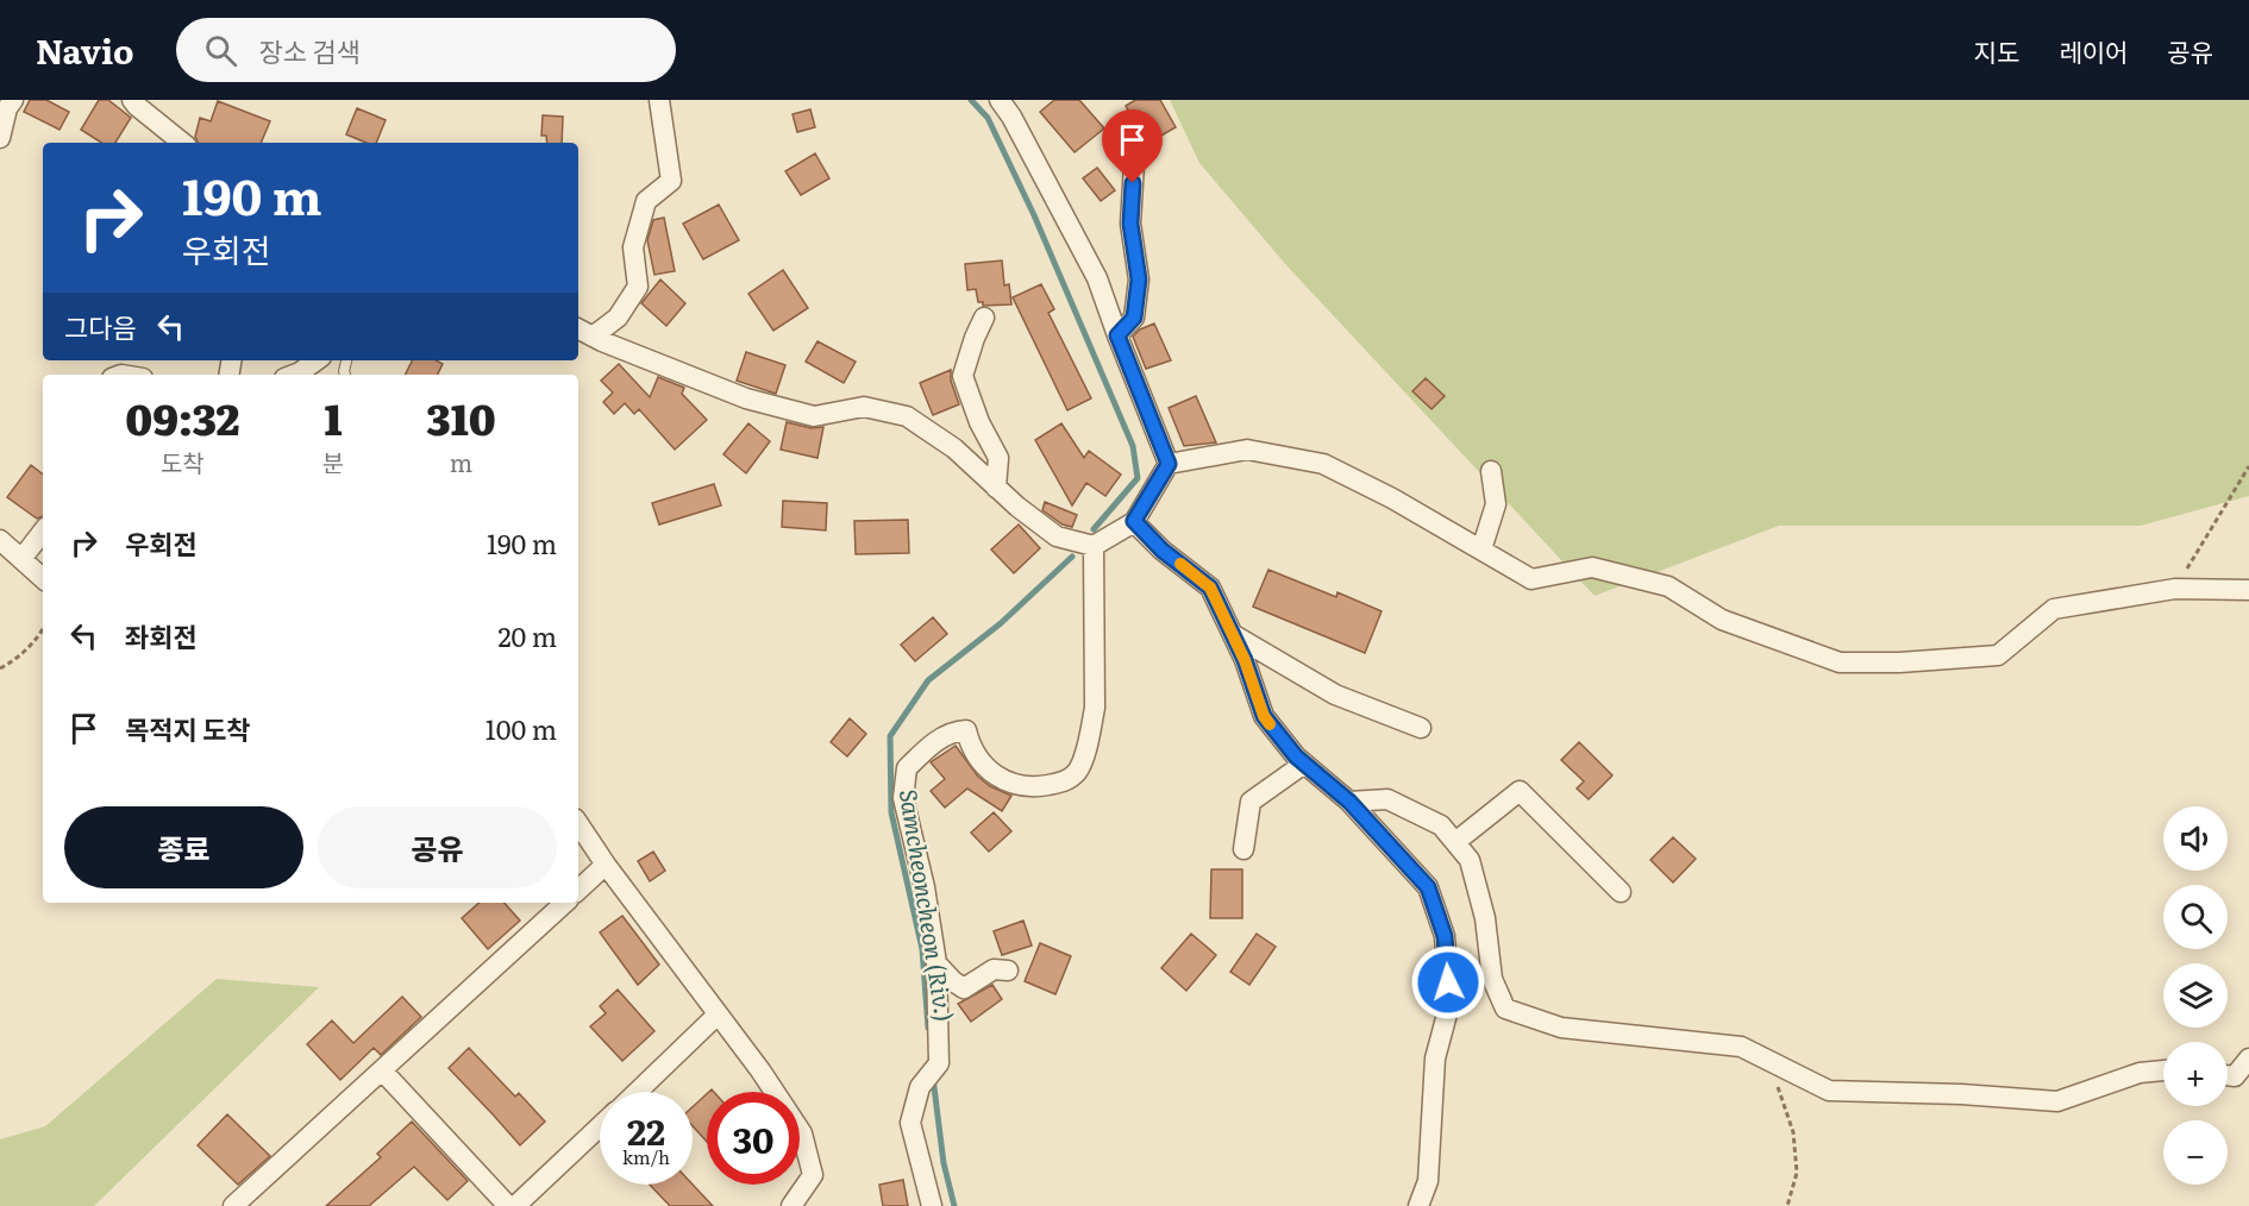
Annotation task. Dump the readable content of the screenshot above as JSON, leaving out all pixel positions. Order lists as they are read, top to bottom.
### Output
{
  "water": ["Samcheoncheon (Riv.)"],
  "page": {
    "header": "Navio",
    "search": "장소 검색",
    "nav": ["지도", "레이어", "공유"],
    "turn": ["190 m", "우회전"],
    "then": "그다음",
    "eta": [
      "09:32",
      "도착",
      "1",
      "분",
      "310",
      "m"
    ],
    "list": [
      {
        "name": "우회전",
        "value": "190 m"
      },
      {
        "name": "좌회전",
        "value": "20 m"
      },
      {
        "name": "목적지 도착",
        "value": "100 m"
      }
    ],
    "buttons": ["종료", "공유"],
    "map_buttons": ["+", "−"],
    "speed": "22 km/h",
    "limit": "30"
  }
}
